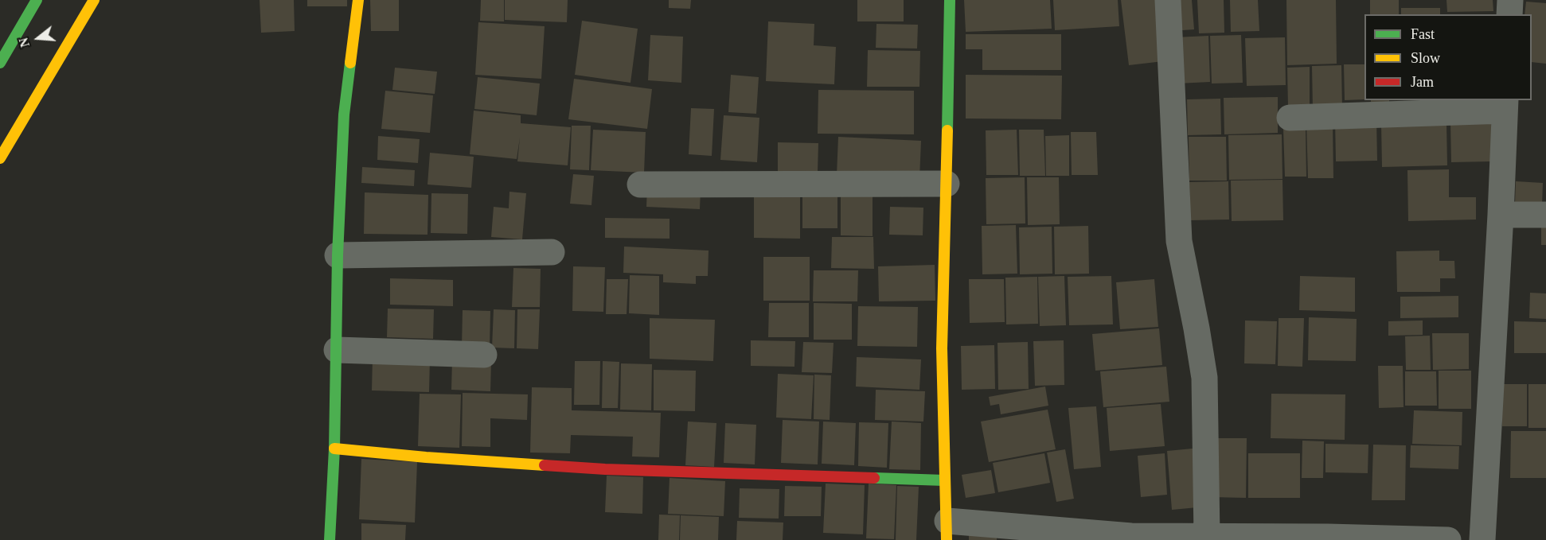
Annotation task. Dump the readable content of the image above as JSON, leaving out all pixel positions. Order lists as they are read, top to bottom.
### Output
{
  "legend": ["Fast", "Slow", "Jam"],
  "north": "left"
}
